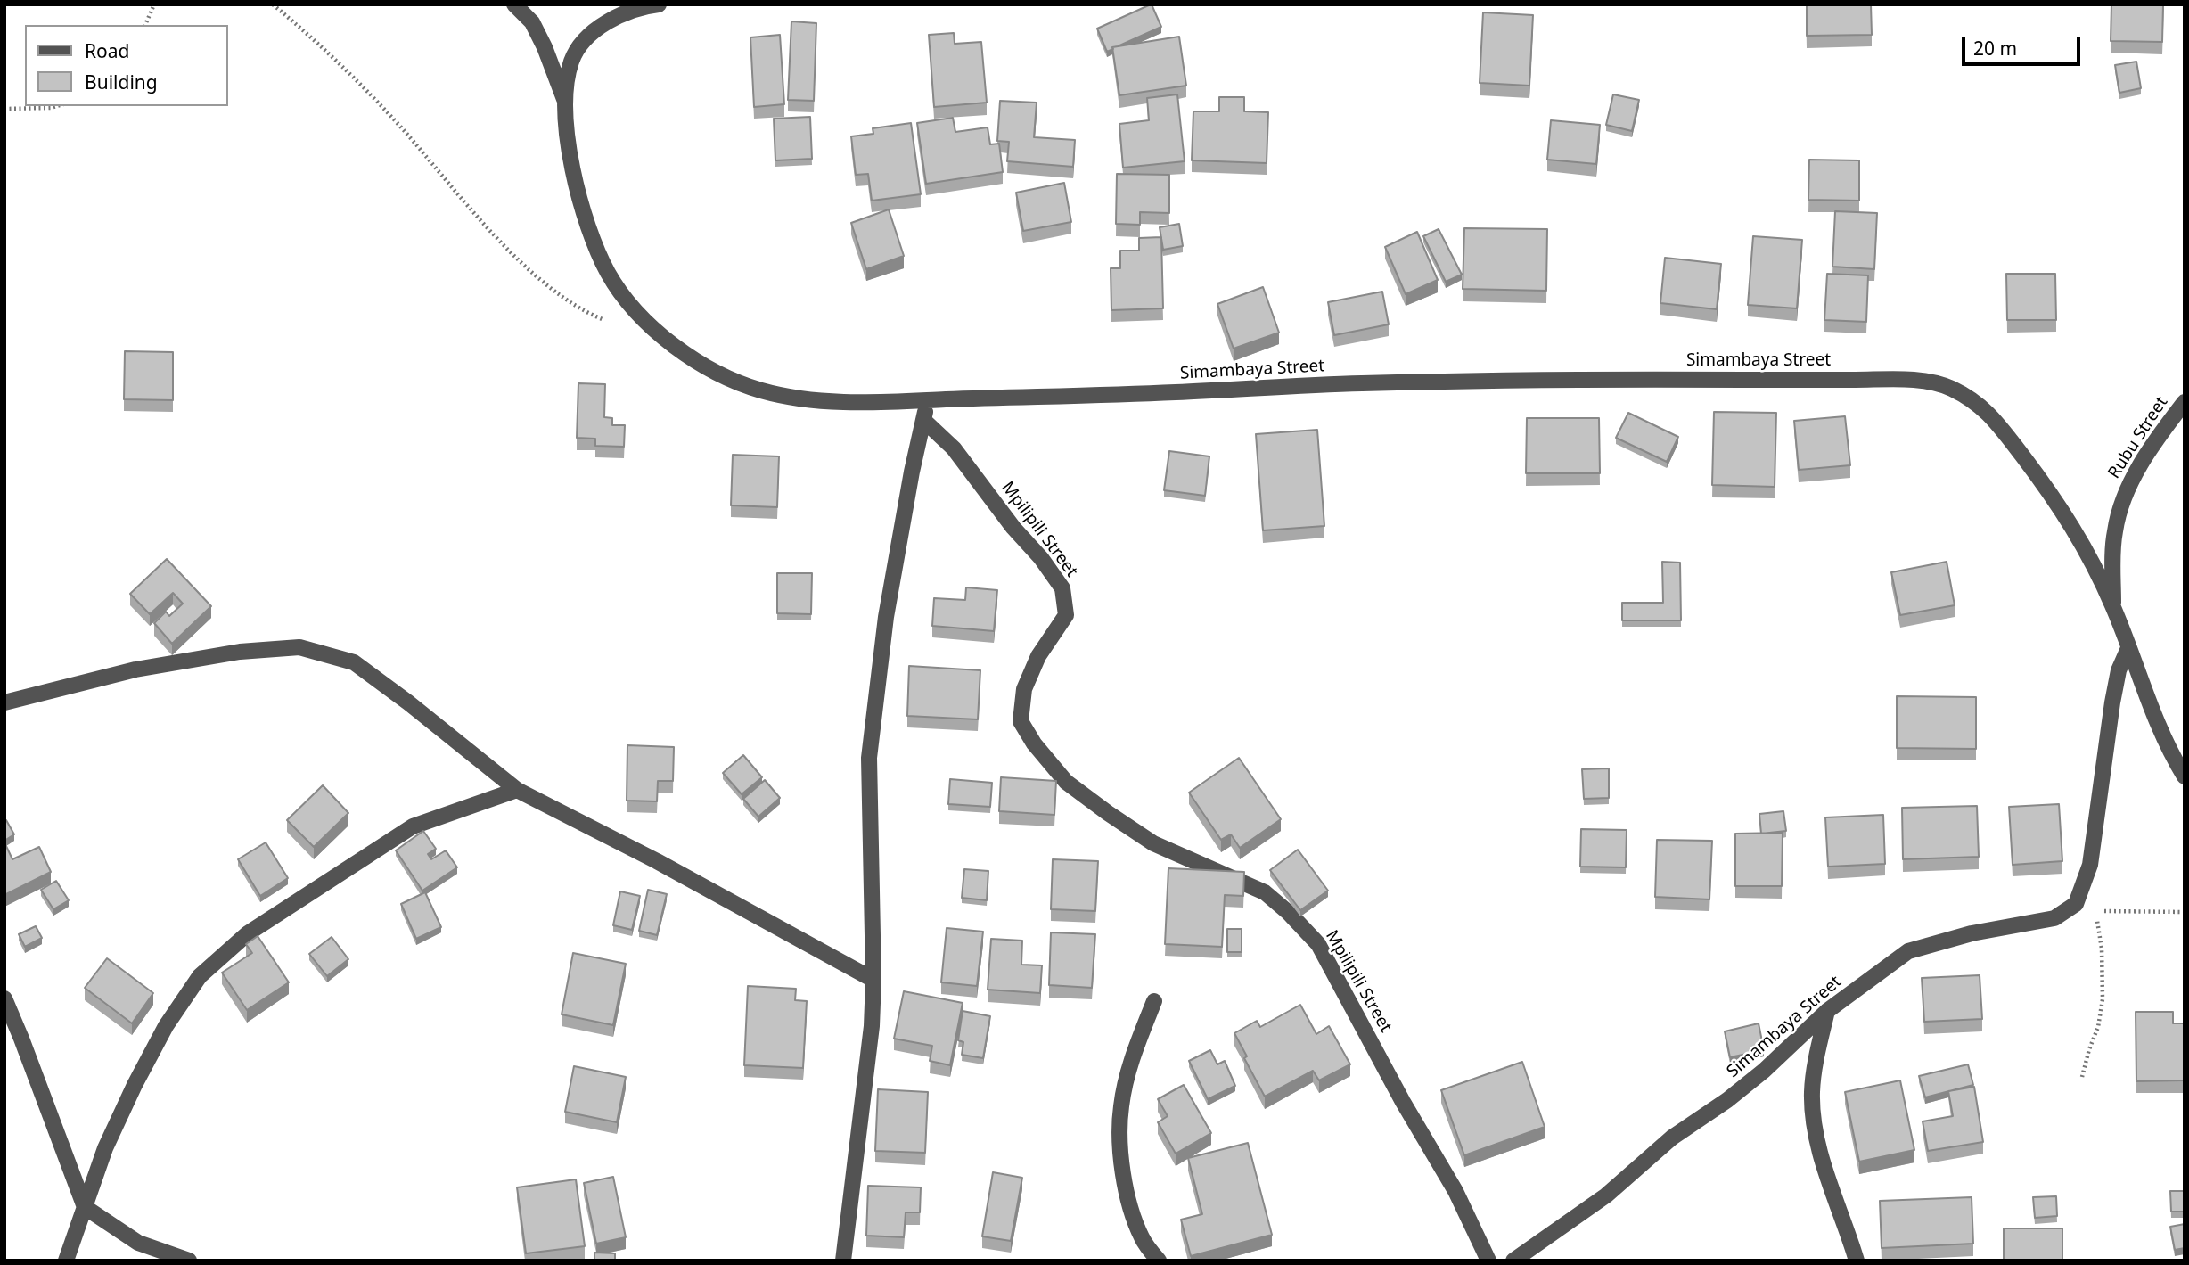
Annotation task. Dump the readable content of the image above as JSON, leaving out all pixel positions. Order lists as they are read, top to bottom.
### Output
{
  "streets": {
    "street": ["Simambaya Street", "Rubu Street", "Mpilipili Street"]
  },
  "crossings": [
    ["Simambaya Street", "Rubu Street"]
  ],
  "legend": ["Road", "Building"],
  "scale_bar": "20 m"
}
